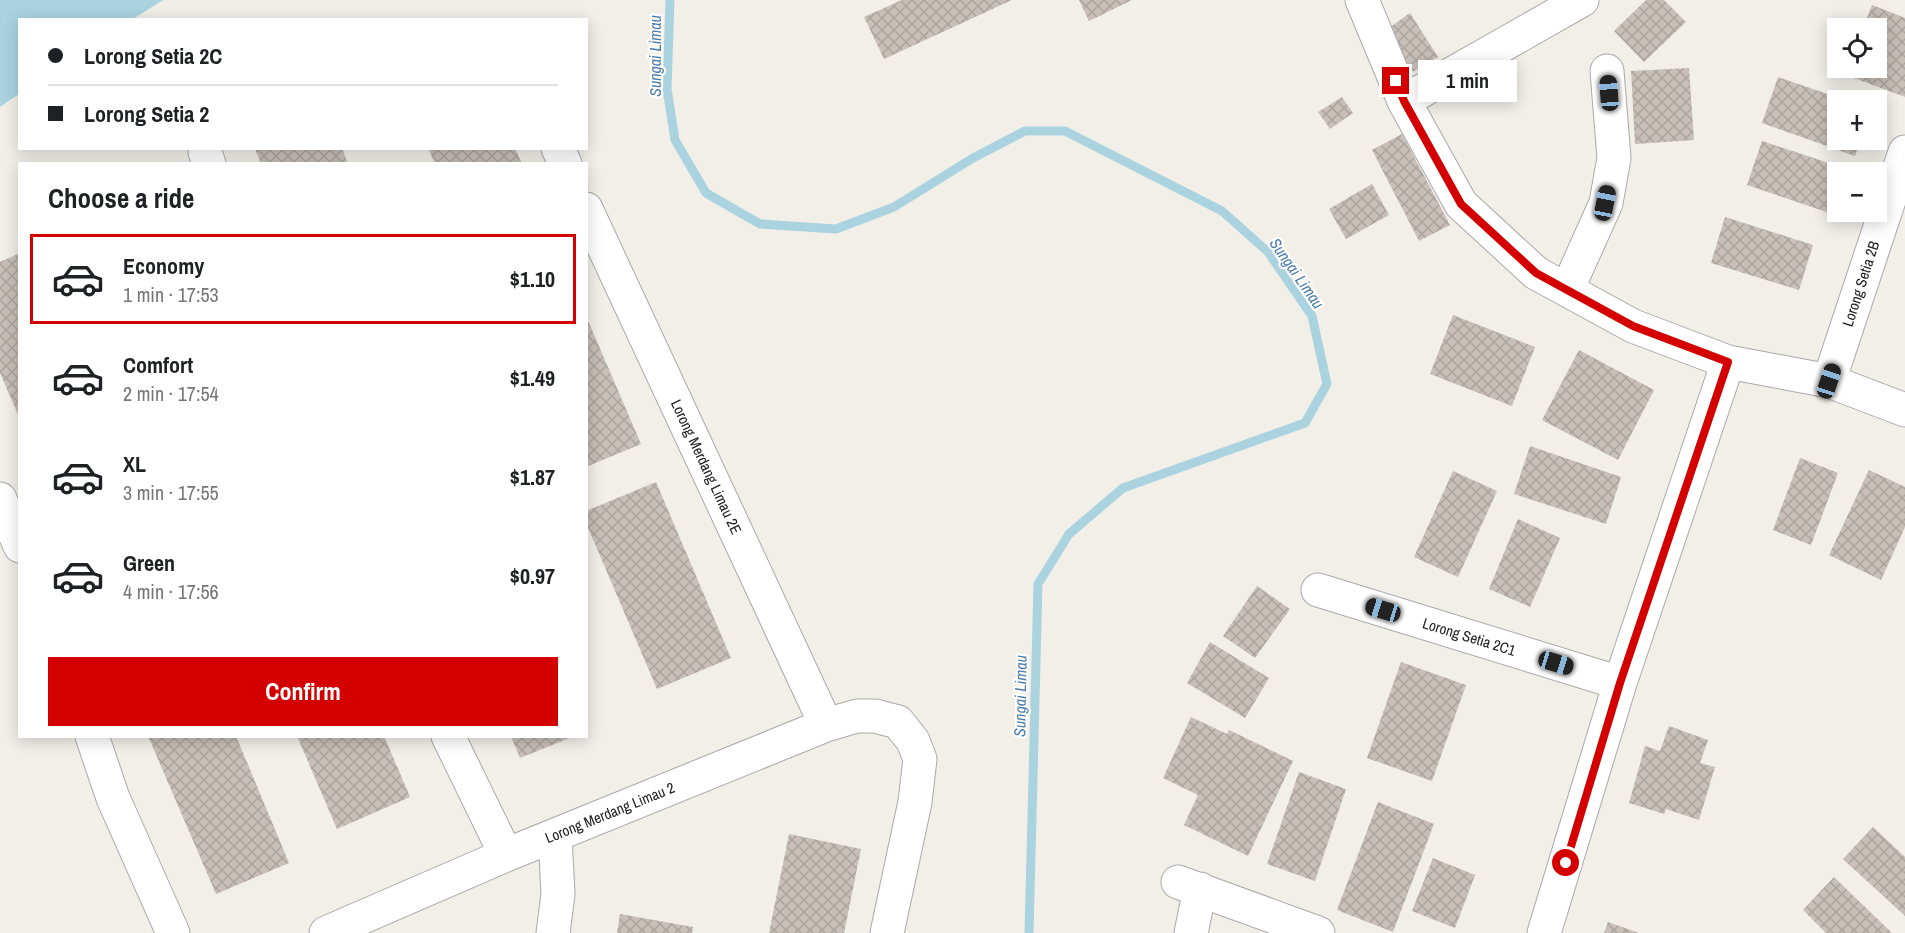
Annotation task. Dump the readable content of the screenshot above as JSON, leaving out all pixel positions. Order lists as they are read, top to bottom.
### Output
{
  "streets": {
    "street": [
      "Lorong Setia 2B",
      "Lorong Merdang Limau 2E",
      "Lorong Setia 2C1",
      "Lorong Merdang Limau 2"
    ]
  },
  "crossings": [
    ["Lorong Merdang Limau 2E", "Lorong Merdang Limau 2"]
  ],
  "water": ["Sungai Limau"],
  "page": {
    "map_buttons": ["+", "−"],
    "banner": ["Lorong Setia 2C", "Lorong Setia 2"],
    "bubble": "1 min",
    "heading": "Choose a ride",
    "list": [
      {
        "name": "Economy",
        "note": "1 min · 17:53",
        "value": "$1.10"
      },
      {
        "name": "Comfort",
        "note": "2 min · 17:54",
        "value": "$1.49"
      },
      {
        "name": "XL",
        "note": "3 min · 17:55",
        "value": "$1.87"
      },
      {
        "name": "Green",
        "note": "4 min · 17:56",
        "value": "$0.97"
      }
    ],
    "buttons": "Confirm"
  }
}
